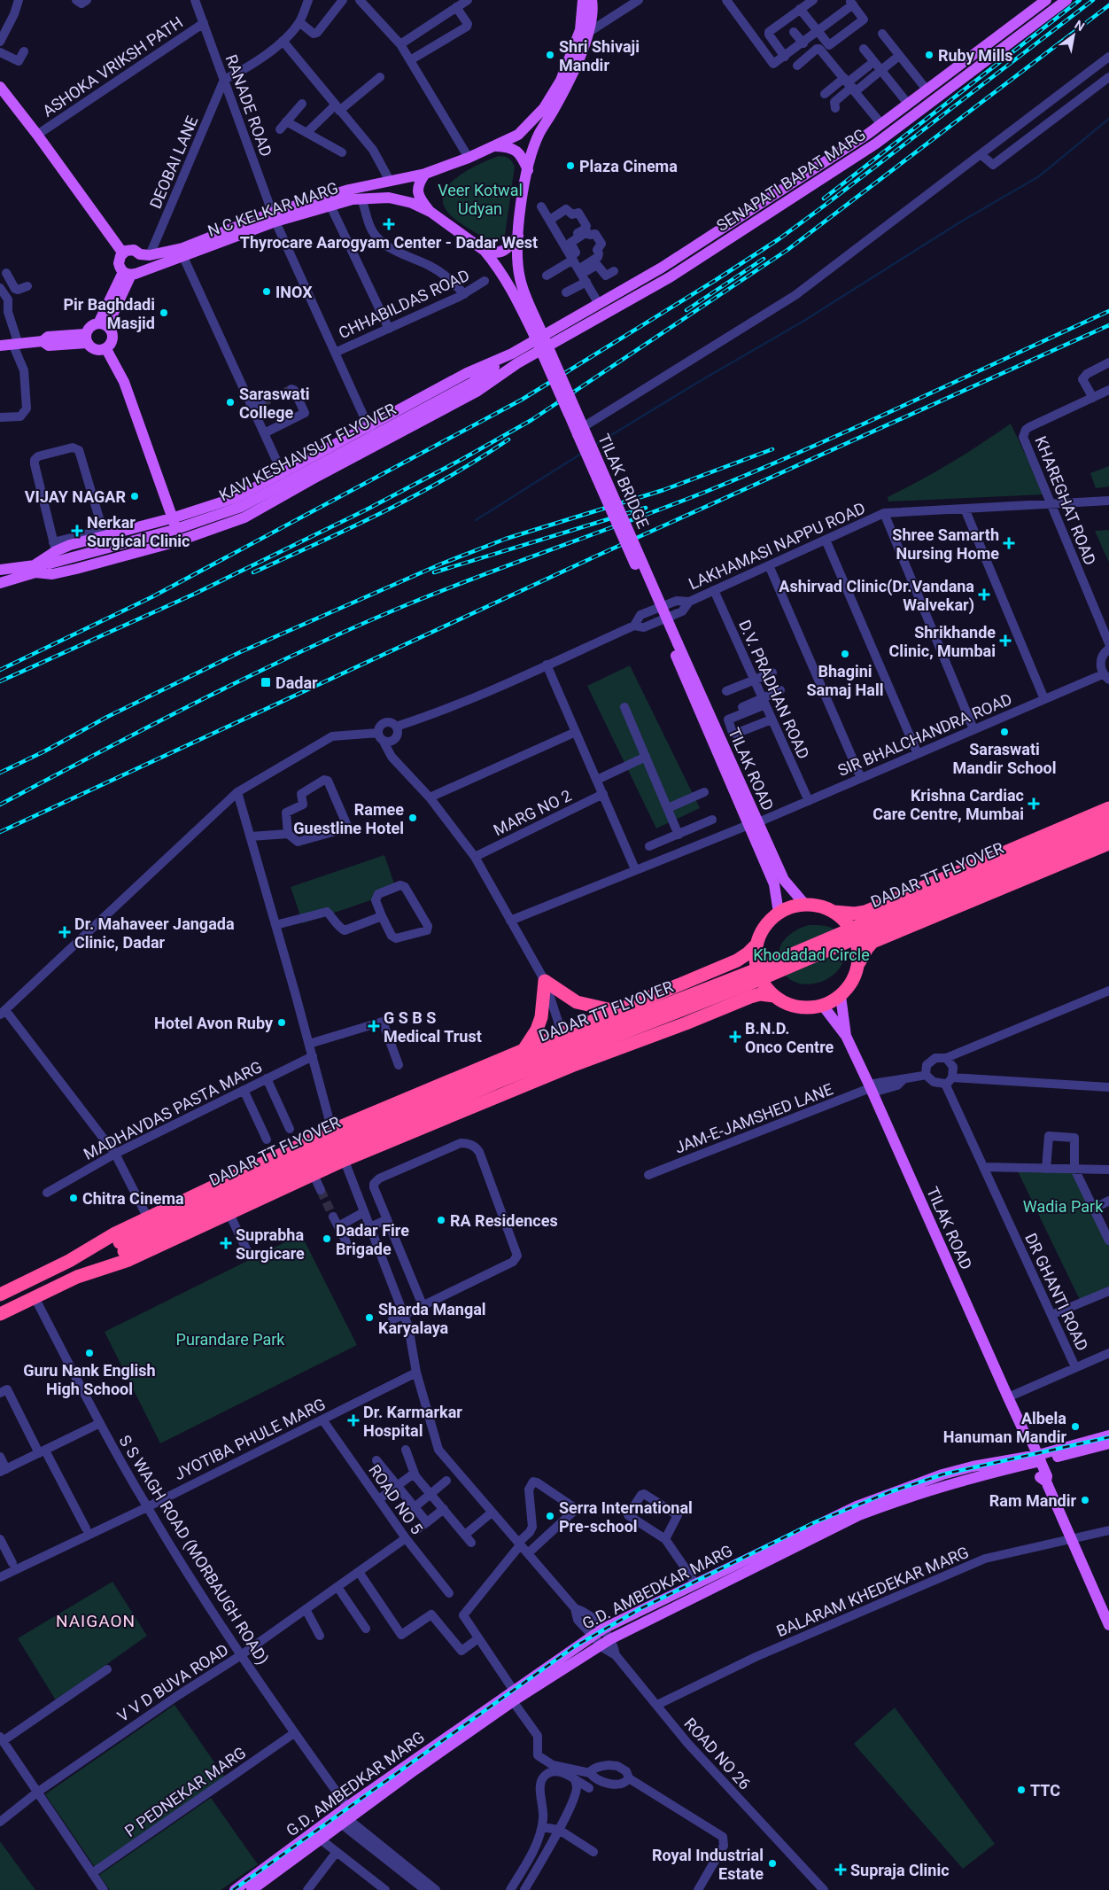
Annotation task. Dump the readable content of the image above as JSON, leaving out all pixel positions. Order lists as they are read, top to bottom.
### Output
{
  "streets": {
    "highway": ["DADAR TT FLYOVER"],
    "main road": [
      "SENAPATI BAPAT MARG",
      "N C KELKAR MARG",
      "KAVI KESHAVSUT FLYOVER",
      "TILAK BRIDGE",
      "TILAK ROAD",
      "G.D. AMBEDKAR MARG"
    ],
    "street": [
      "ASHOKA VRIKSH PATH",
      "RANADE ROAD",
      "DEOBAI LANE",
      "CHHABILDAS ROAD",
      "KHAREGHAT ROAD",
      "LAKHAMASI NAPPU ROAD",
      "D.V. PRADHAN ROAD",
      "SIR BHALCHANDRA ROAD",
      "MARG NO 2",
      "MADHAVDAS PASTA MARG",
      "JAM-E-JAMSHED LANE",
      "DR GHANTI ROAD",
      "JYOTIBA PHULE MARG",
      "ROAD NO 5",
      "S S WAGH ROAD (MORBAUGH ROAD)",
      "BALARAM KHEDEKAR MARG",
      "V V D BUVA ROAD",
      "ROAD NO 26",
      "P PEDNEKAR MARG"
    ]
  },
  "crossings": [
    ["ASHOKA VRIKSH PATH", "RANADE ROAD"],
    ["RANADE ROAD", "DEOBAI LANE"],
    ["RANADE ROAD", "N C KELKAR MARG"],
    ["RANADE ROAD", "CHHABILDAS ROAD"],
    ["DEOBAI LANE", "N C KELKAR MARG"],
    ["SENAPATI BAPAT MARG", "KAVI KESHAVSUT FLYOVER"],
    ["TILAK BRIDGE", "TILAK ROAD"],
    ["KHAREGHAT ROAD", "LAKHAMASI NAPPU ROAD"],
    ["LAKHAMASI NAPPU ROAD", "D.V. PRADHAN ROAD"],
    ["D.V. PRADHAN ROAD", "SIR BHALCHANDRA ROAD"],
    ["SIR BHALCHANDRA ROAD", "TILAK ROAD"],
    ["TILAK ROAD", "JAM-E-JAMSHED LANE"],
    ["TILAK ROAD", "G.D. AMBEDKAR MARG"],
    ["TILAK ROAD", "BALARAM KHEDEKAR MARG"],
    ["JAM-E-JAMSHED LANE", "DR GHANTI ROAD"],
    ["JYOTIBA PHULE MARG", "ROAD NO 5"],
    ["JYOTIBA PHULE MARG", "S S WAGH ROAD (MORBAUGH ROAD)"],
    ["ROAD NO 5", "V V D BUVA ROAD"],
    ["S S WAGH ROAD (MORBAUGH ROAD)", "G.D. AMBEDKAR MARG"],
    ["S S WAGH ROAD (MORBAUGH ROAD)", "V V D BUVA ROAD"],
    ["S S WAGH ROAD (MORBAUGH ROAD)", "P PEDNEKAR MARG"],
    ["G.D. AMBEDKAR MARG", "ROAD NO 26"],
    ["BALARAM KHEDEKAR MARG", "ROAD NO 26"]
  ],
  "districts": ["NAIGAON"],
  "parks": [
    "Veer Kotwal Udyan",
    "Khodadad Circle",
    "Wadia Park",
    "Purandare Park"
  ],
  "places": {
    "other": [
      "Shri Shivaji Mandir",
      "Ruby Mills",
      "Plaza Cinema",
      "INOX",
      "Pir Baghdadi Masjid",
      "Saraswati College",
      "VIJAY NAGAR",
      "Bhagini Samaj Hall",
      "Saraswati Mandir School",
      "Ramee Guestline Hotel",
      "Hotel Avon Ruby",
      "Chitra Cinema",
      "RA Residences",
      "Dadar Fire Brigade",
      "Sharda Mangal Karyalaya",
      "Guru Nank English High School",
      "Albela Hanuman Mandir",
      "Ram Mandir",
      "Serra International Pre-school",
      "TTC",
      "Royal Industrial Estate"
    ],
    "health": [
      "Thyrocare Aarogyam Center - Dadar West",
      "Nerkar Surgical Clinic",
      "Shree Samarth Nursing Home",
      "Ashirvad Clinic(Dr.Vandana Walvekar)",
      "Shrikhande Clinic, Mumbai",
      "Krishna Cardiac Care Centre, Mumbai",
      "Dr. Mahaveer Jangada Clinic, Dadar",
      "G S B S Medical Trust",
      "B.N.D. Onco Centre",
      "Suprabha Surgicare",
      "Dr. Karmarkar Hospital",
      "Supraja Clinic"
    ],
    "transit": ["Dadar"]
  },
  "north": "top right"
}
